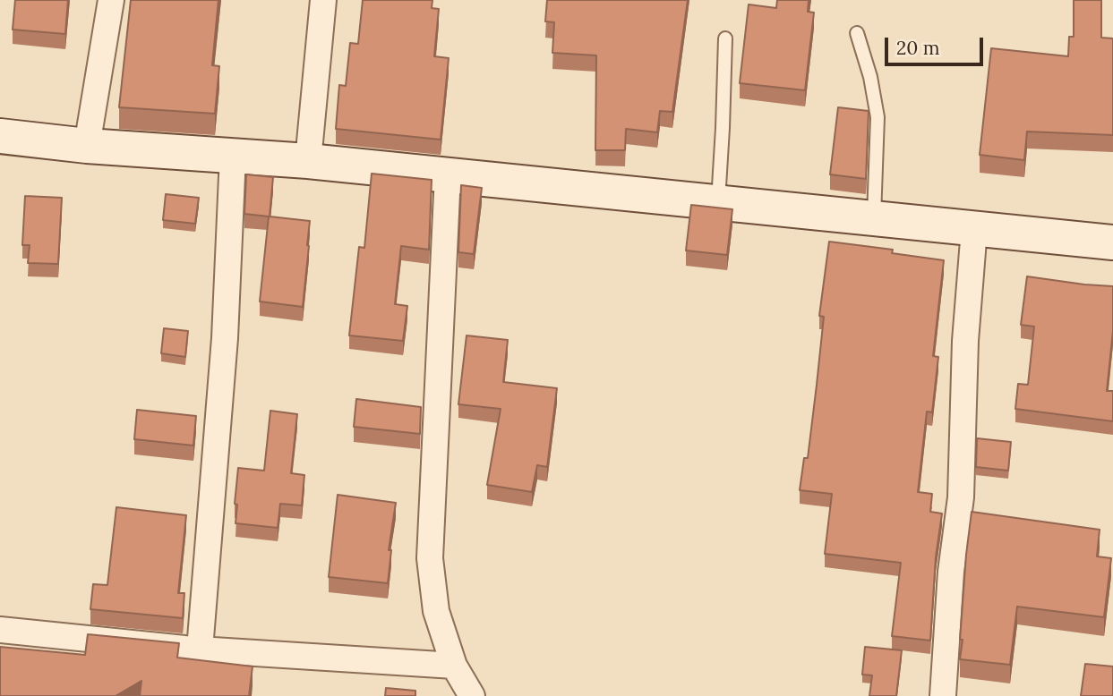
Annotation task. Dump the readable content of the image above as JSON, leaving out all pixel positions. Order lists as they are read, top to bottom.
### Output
{
  "scale_bar": "20 m"
}
